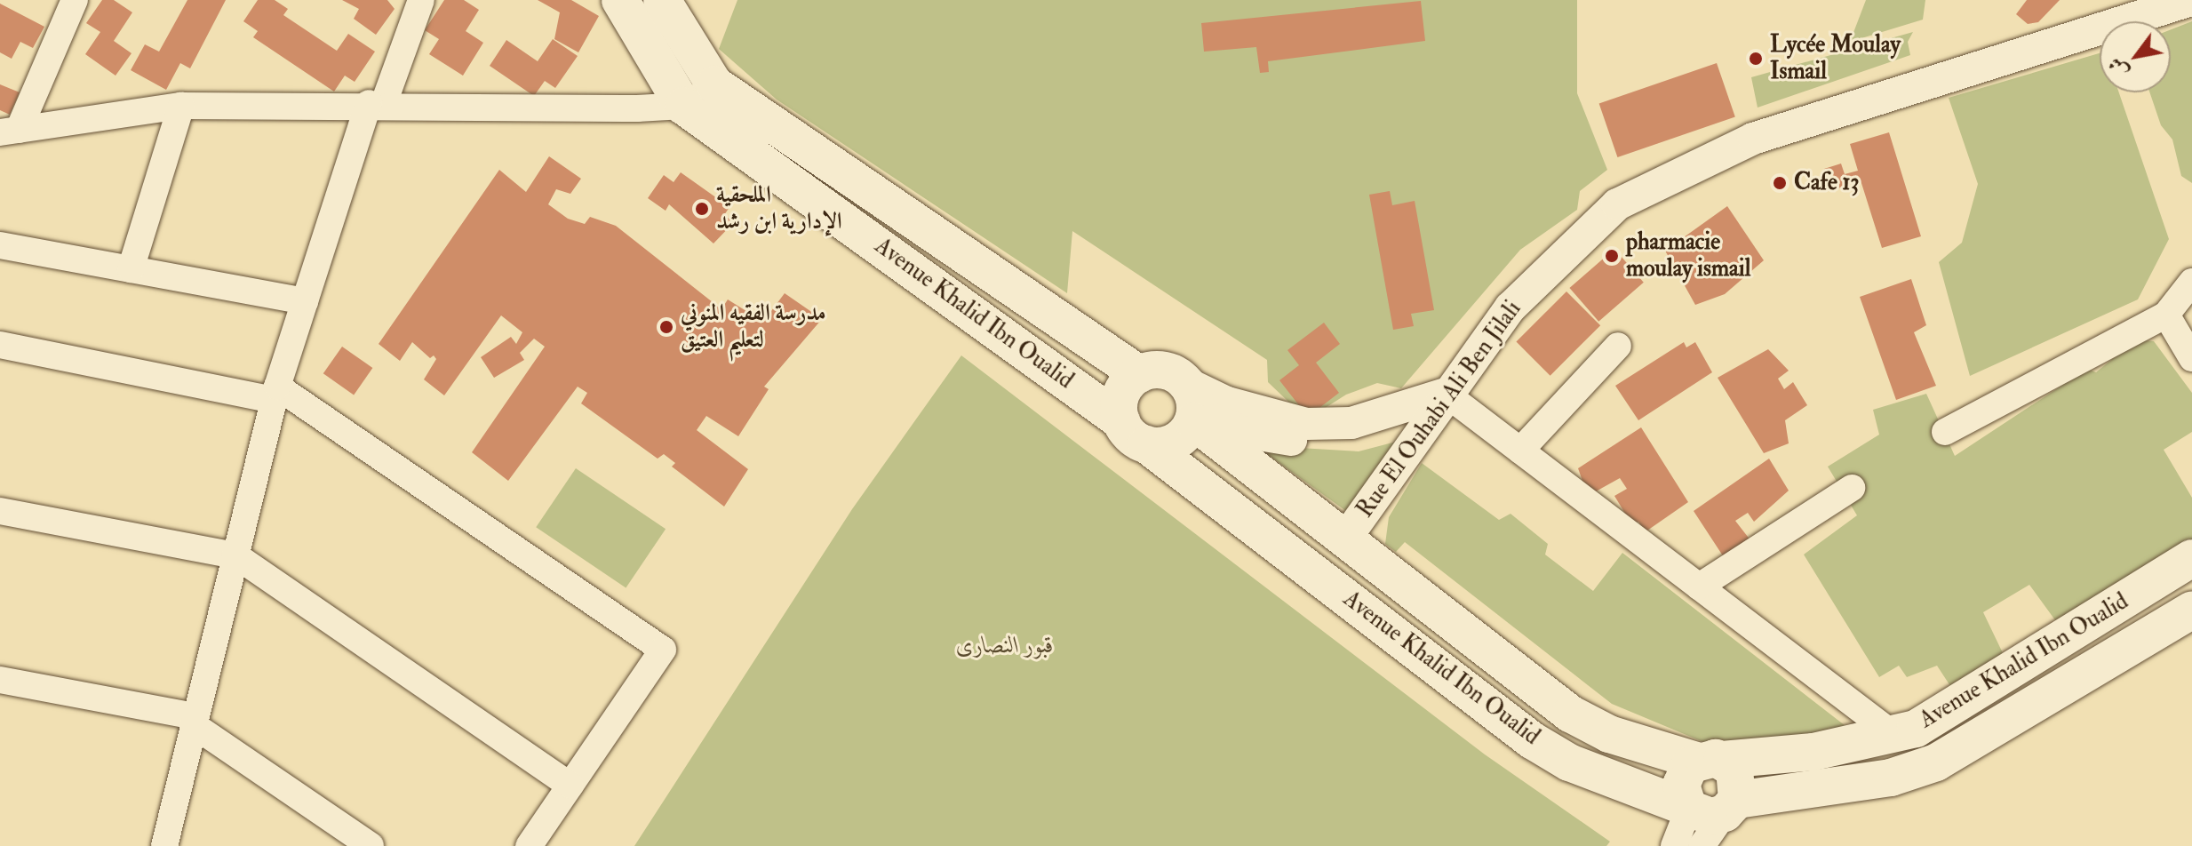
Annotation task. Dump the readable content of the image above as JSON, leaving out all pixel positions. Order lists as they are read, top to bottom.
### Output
{
  "streets": {
    "main road": ["Avenue Khalid Ibn Oualid"],
    "street": ["Rue El Ouhabi Ali Ben Jilali"]
  },
  "crossings": [
    ["Avenue Khalid Ibn Oualid", "Rue El Ouhabi Ali Ben Jilali"]
  ],
  "parks": ["قبور النصارى"],
  "places": [
    "Lycée Moulay Ismail",
    "Cafe 13",
    "الملحقية الإدارية ابن رشد",
    "pharmacie moulay ismail",
    "مدرسة الفقيه المنوني لتعليم العتيق"
  ],
  "north": "bottom left"
}
